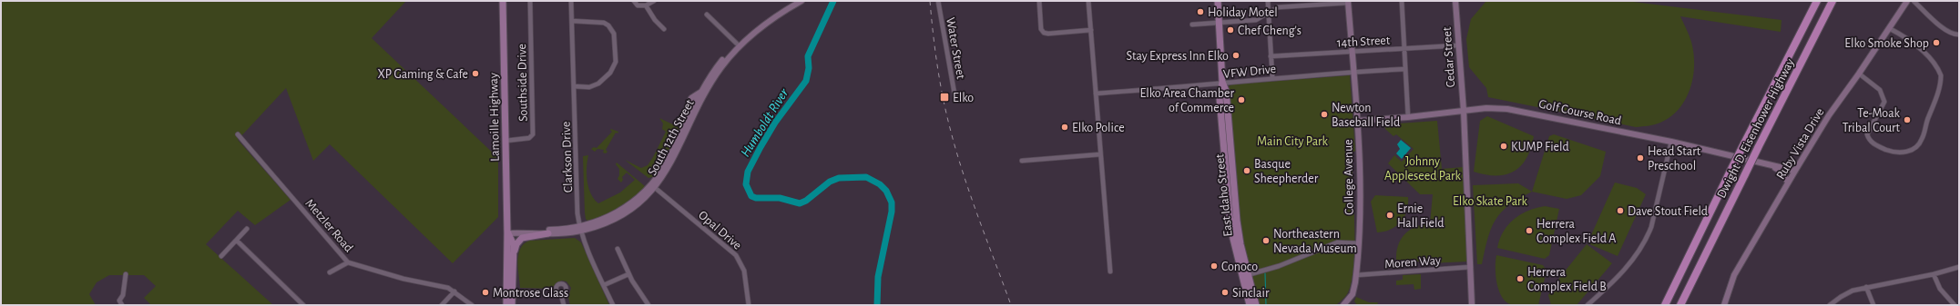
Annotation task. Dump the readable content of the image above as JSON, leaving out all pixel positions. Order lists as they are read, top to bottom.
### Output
{
  "streets": {
    "highway": ["Dwight D. Eisenhower Highway"],
    "main road": ["Lamoille Highway", "East Idaho Street"],
    "street": [
      "14th Street",
      "Water Street",
      "Cedar Street",
      "VFW Drive",
      "Southside Drive",
      "Golf Course Road",
      "South 12th Street",
      "Ruby Vista Drive",
      "Clarkson Drive",
      "College Avenue",
      "Metzler Road",
      "Opal Drive",
      "Moren Way"
    ]
  },
  "crossings": [
    ["14th Street", "Cedar Street"],
    ["14th Street", "College Avenue"],
    ["Cedar Street", "Golf Course Road"],
    ["Cedar Street", "Moren Way"],
    ["VFW Drive", "College Avenue"],
    ["VFW Drive", "East Idaho Street"],
    ["Southside Drive", "Lamoille Highway"],
    ["Golf Course Road", "Ruby Vista Drive"],
    ["Golf Course Road", "College Avenue"],
    ["Lamoille Highway", "South 12th Street"],
    ["South 12th Street", "Clarkson Drive"],
    ["South 12th Street", "Opal Drive"],
    ["College Avenue", "Moren Way"]
  ],
  "water": ["Humboldt River"],
  "parks": ["Main City Park", "Johnny Appleseed Park", "Elko Skate Park"],
  "places": {
    "other": [
      "Holiday Motel",
      "Chef Cheng's",
      "Elko Smoke Shop",
      "Stay Express Inn Elko",
      "XP Gaming & Cafe",
      "Elko Area Chamber of Commerce",
      "Newton Baseball Field",
      "Te-Moak Tribal Court",
      "Elko Police",
      "KUMP Field",
      "Head Start Preschool",
      "Basque Sheepherder",
      "Dave Stout Field",
      "Ernie Hall Field",
      "Herrera Complex Field A",
      "Northeastern Nevada Museum",
      "Conoco",
      "Herrera Complex Field B",
      "Montrose Glass",
      "Sinclair"
    ],
    "transit": ["Elko"]
  }
}
